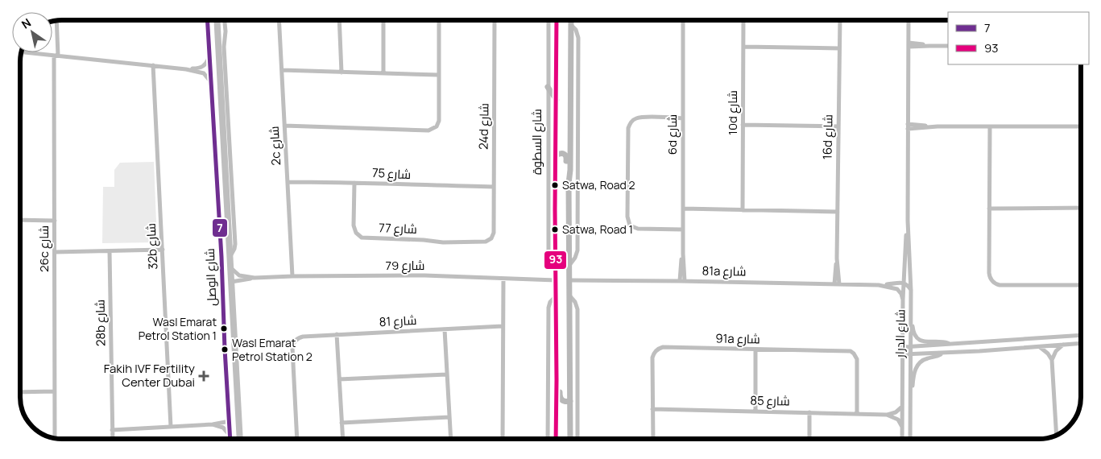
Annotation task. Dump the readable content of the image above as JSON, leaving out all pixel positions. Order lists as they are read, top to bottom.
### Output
{
  "streets": {
    "main road": ["شارع السطوة", "شارع الوصل"],
    "street": [
      "10d شارع",
      "24d شارع",
      "6d شارع",
      "16d شارع",
      "2c شارع",
      "شارع 75",
      "شارع 77",
      "32b شارع",
      "26c شارع",
      "شارع 79",
      "81a شارع",
      "شارع 81",
      "28b شارع",
      "شارع الدرار",
      "91a شارع",
      "شارع 85"
    ]
  },
  "crossings": [
    ["24d شارع", "شارع 75"],
    ["24d شارع", "شارع 77"],
    ["6d شارع", "81a شارع"],
    ["16d شارع", "81a شارع"],
    ["شارع السطوة", "شارع 79"],
    ["2c شارع", "شارع 75"],
    ["2c شارع", "شارع 79"],
    ["شارع 75", "شارع 77"],
    ["شارع 79", "شارع الوصل"],
    ["81a شارع", "شارع الدرار"],
    ["91a شارع", "شارع 85"]
  ],
  "places": {
    "other": [
      "Satwa, Road 2",
      "Satwa, Road 1",
      "Wasl Emarat Petrol Station 1",
      "Wasl Emarat Petrol Station 2"
    ],
    "health": ["Fakih IVF Fertility Center Dubai"]
  },
  "lines": ["transit line 7", "transit line 93"],
  "legend": ["7", "93"],
  "north": "top left"
}
